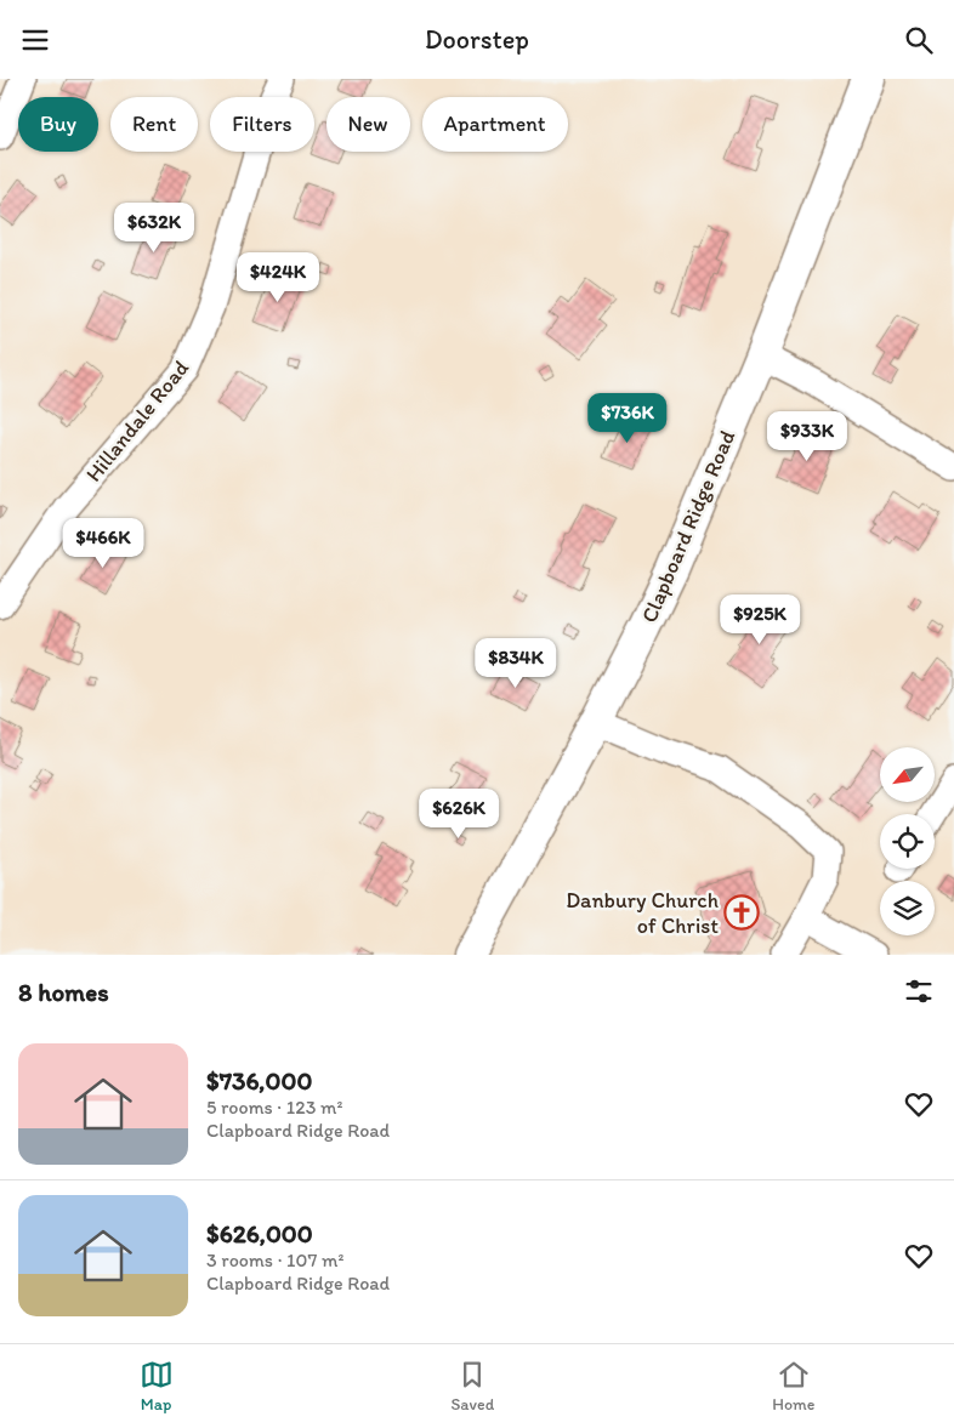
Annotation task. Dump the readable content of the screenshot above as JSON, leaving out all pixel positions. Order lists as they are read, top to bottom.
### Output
{
  "streets": {
    "main road": ["Clapboard Ridge Road"],
    "street": ["Hillandale Road"]
  },
  "places": {
    "church": ["Danbury Church of Christ"]
  },
  "north": "bottom left",
  "page": {
    "header": "Doorstep",
    "chip": [
      "Buy",
      "Rent",
      "Filters",
      "New",
      "Apartment"
    ],
    "price": [
      "$632K",
      "$424K",
      "$736K",
      "$933K",
      "$466K",
      "$925K",
      "$834K",
      "$626K"
    ],
    "heading": "8 homes",
    "list": [
      {
        "name": "$736,000",
        "note": "5 rooms · 123 m² · Clapboard Ridge Road"
      },
      {
        "name": "$626,000",
        "note": "3 rooms · 107 m² · Clapboard Ridge Road"
      }
    ],
    "tabs": ["Map", "Saved", "Home"]
  }
}
